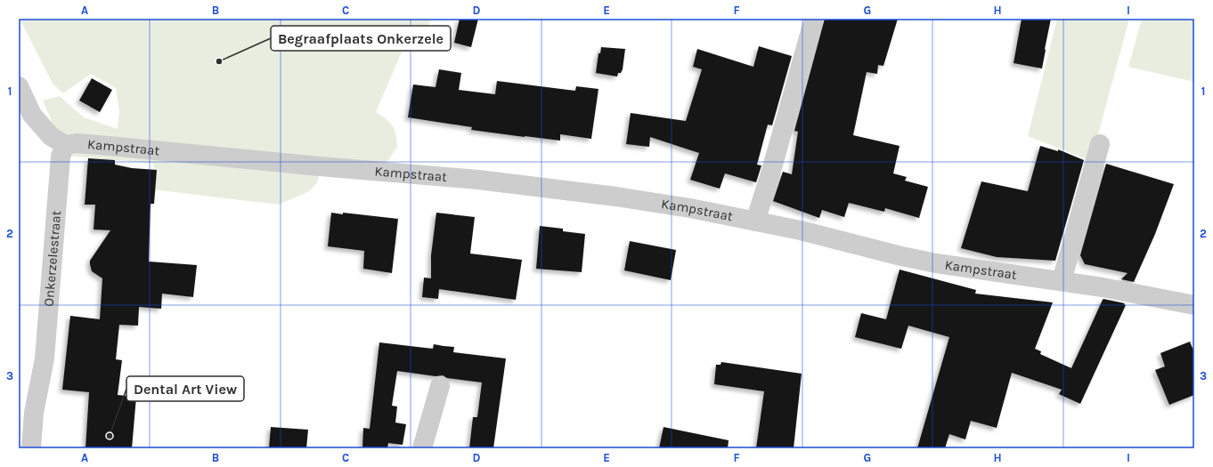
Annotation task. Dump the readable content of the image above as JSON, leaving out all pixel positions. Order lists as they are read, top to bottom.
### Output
{
  "streets": {
    "street": ["Kampstraat", "Onkerzelestraat"]
  },
  "crossings": [
    ["Kampstraat", "Onkerzelestraat"]
  ],
  "places": ["Begraafplaats Onkerzele", "Dental Art View"],
  "grid": {
    "columns": [
      "A",
      "B",
      "C",
      "D",
      "E",
      "F",
      "G",
      "H",
      "I"
    ],
    "rows": ["1", "2", "3"]
  }
}
